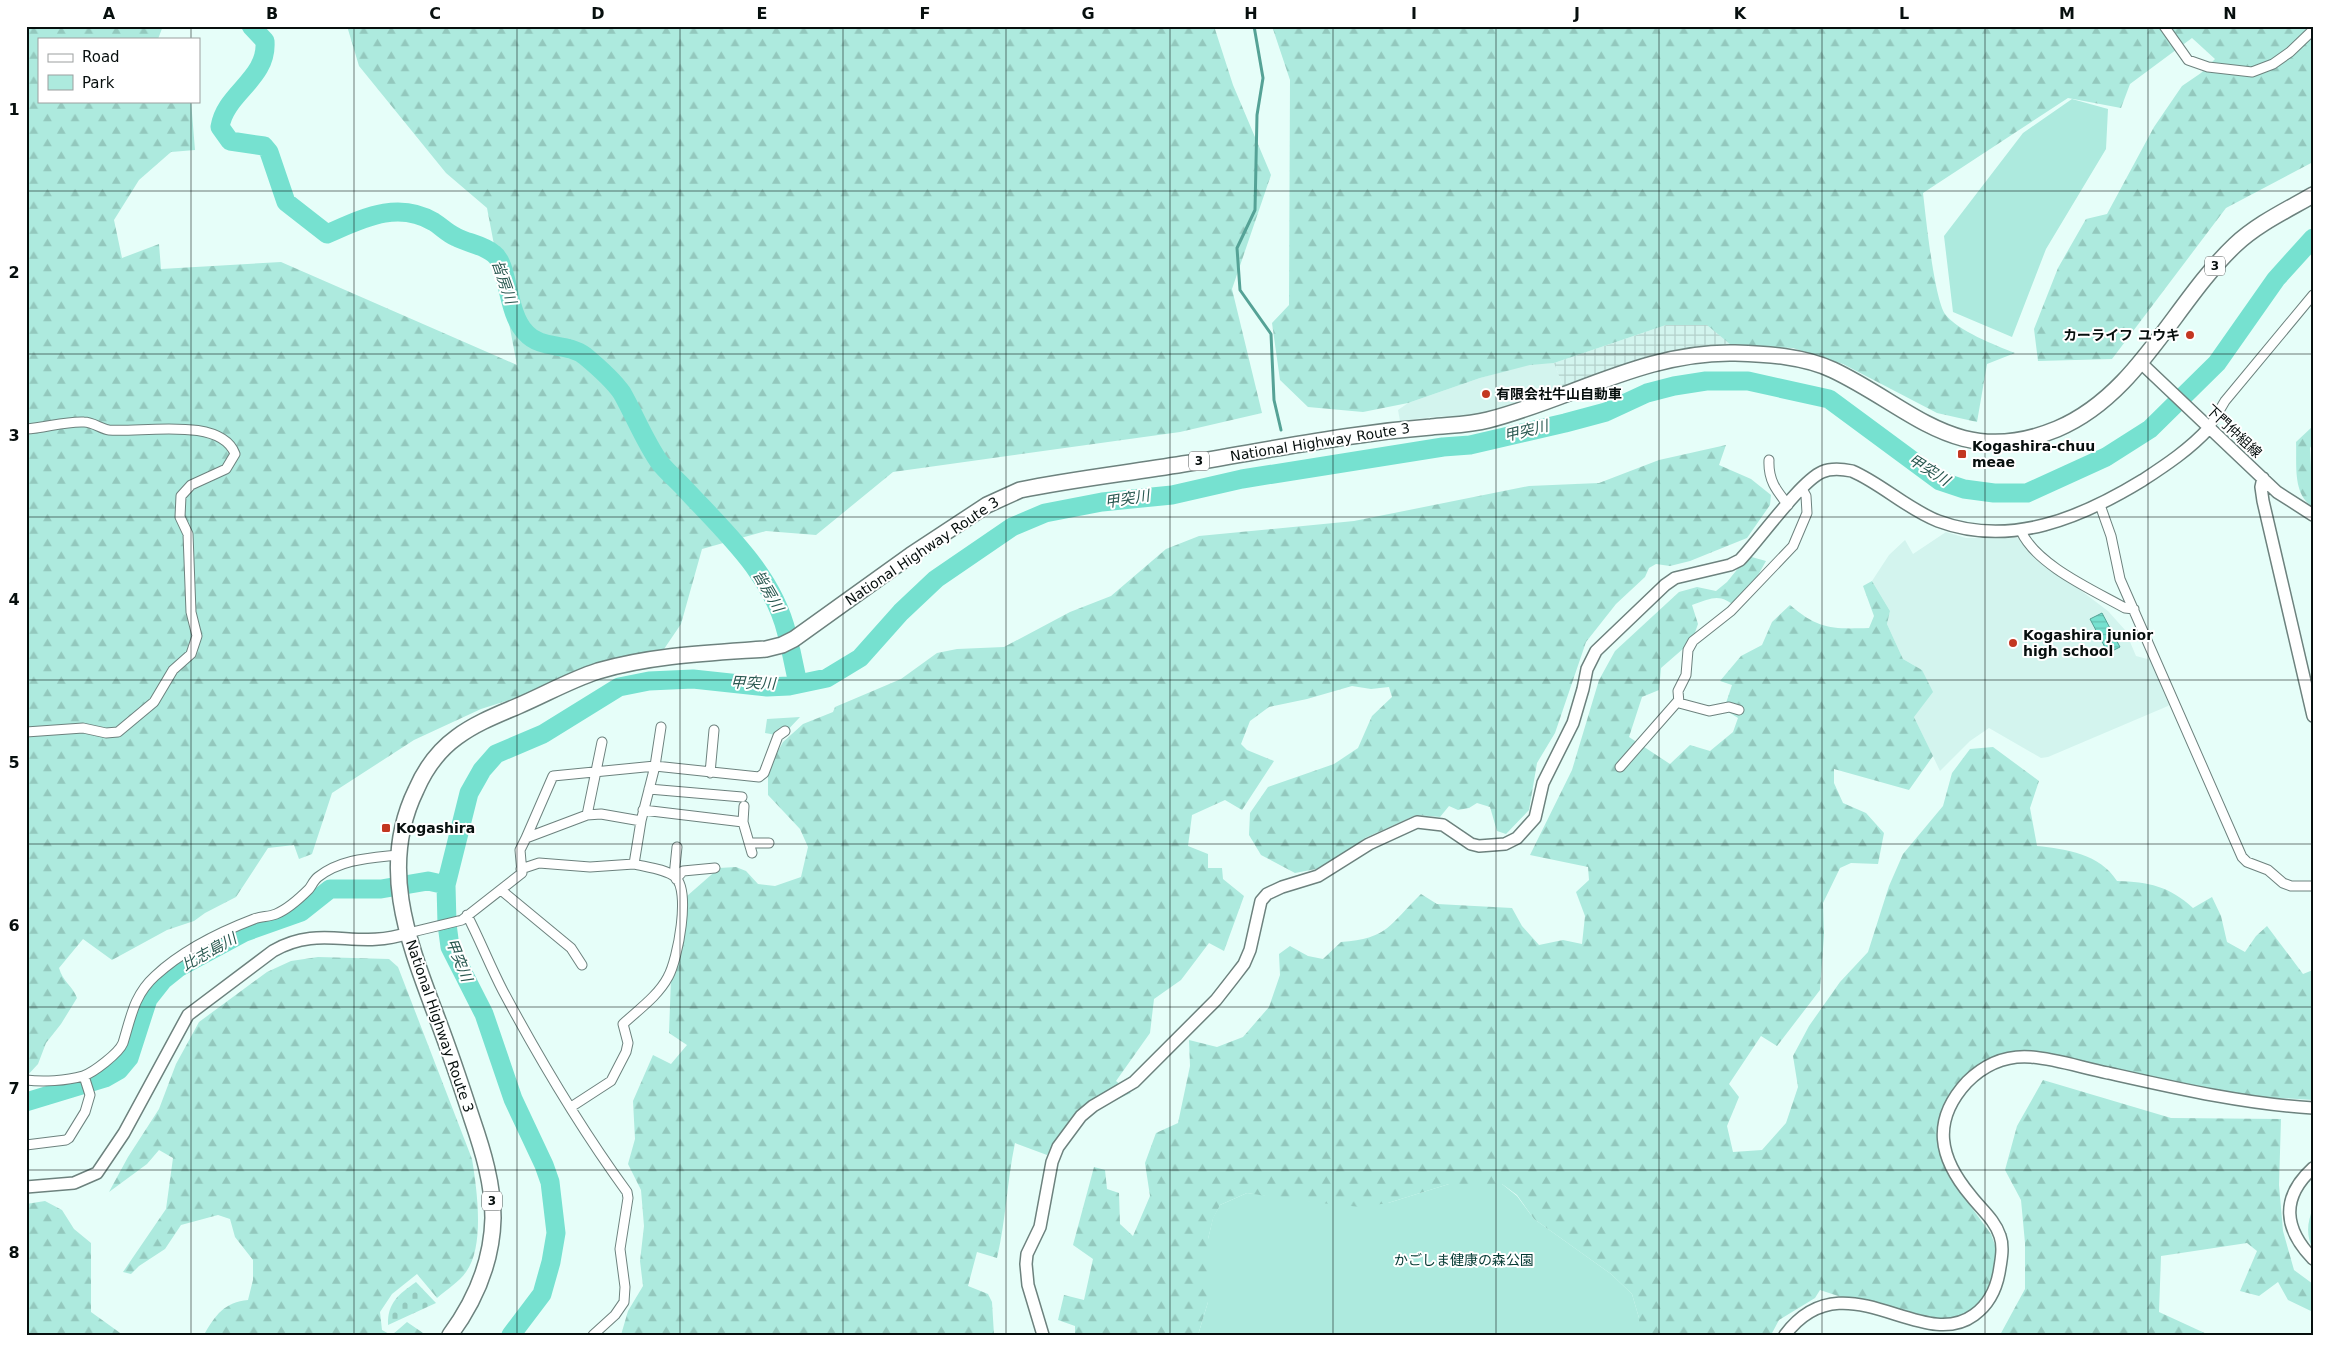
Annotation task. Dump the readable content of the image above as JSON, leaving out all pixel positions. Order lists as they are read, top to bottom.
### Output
{
  "streets": {
    "highway": ["3", "National Highway Route 3"],
    "street": ["下門仲組線"]
  },
  "crossings": [
    ["下門仲組線", "National Highway Route 3"]
  ],
  "water": ["皆房川", "甲突川", "比志島川"],
  "parks": ["かごしま健康の森公園"],
  "places": {
    "other": ["カーライフ ユウキ", "有限会社牛山自動車", "Kogashira junior high school"],
    "transit": ["Kogashira-chuu meae", "Kogashira"]
  },
  "legend": ["Road", "Park"],
  "grid": {
    "columns": [
      "A",
      "B",
      "C",
      "D",
      "E",
      "F",
      "G",
      "H",
      "I",
      "J",
      "K",
      "L",
      "M",
      "N"
    ],
    "rows": [
      "1",
      "2",
      "3",
      "4",
      "5",
      "6",
      "7",
      "8"
    ]
  }
}
